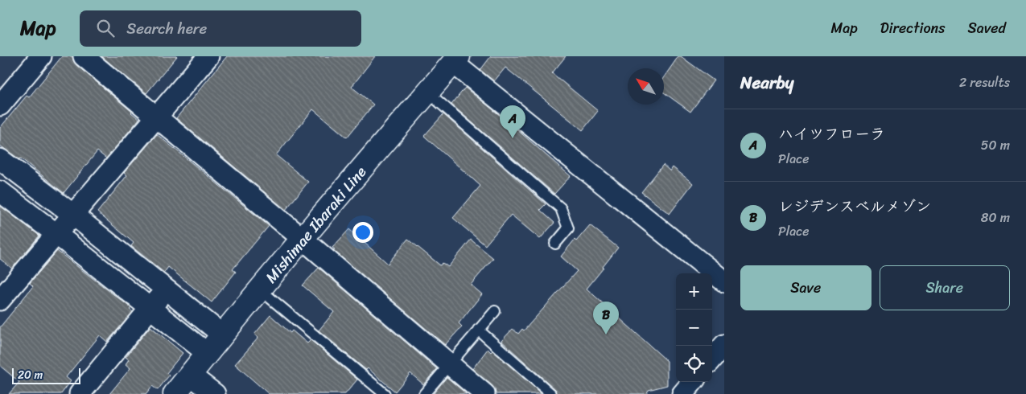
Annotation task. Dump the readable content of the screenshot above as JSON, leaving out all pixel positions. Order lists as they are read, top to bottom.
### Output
{
  "streets": {
    "main road": ["Mishimae Ibaraki Line"]
  },
  "scale_bar": "20 m",
  "north": "top left",
  "page": {
    "header": "Map",
    "search": "Search here",
    "nav": ["Map", "Directions", "Saved"],
    "heading": ["Nearby", "2 results"],
    "pins": ["A", "B"],
    "list": [
      {
        "mark": "A",
        "name": "ハイツフローラ",
        "note": "Place",
        "value": "50 m"
      },
      {
        "mark": "B",
        "name": "レジデンスベルメゾン",
        "note": "Place",
        "value": "80 m"
      }
    ],
    "buttons": ["Save", "Share"],
    "map_buttons": ["+", "−"],
    "scale": "20 m"
  }
}
